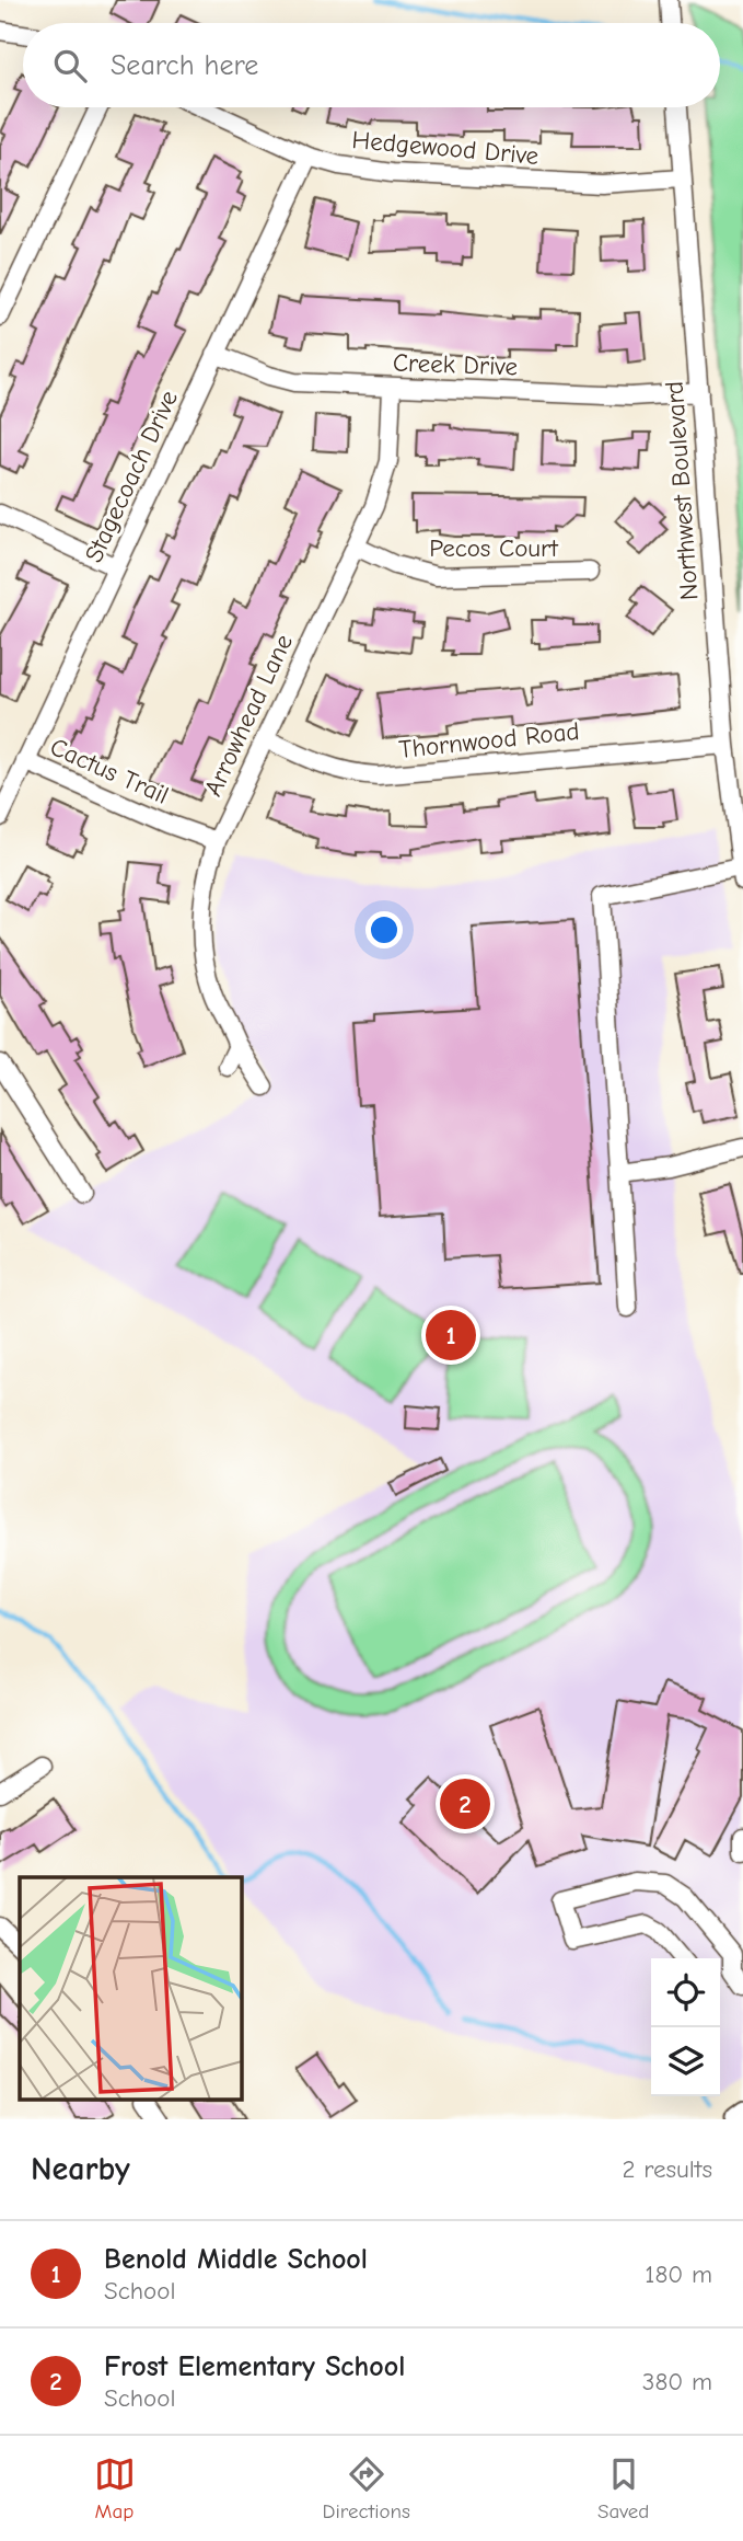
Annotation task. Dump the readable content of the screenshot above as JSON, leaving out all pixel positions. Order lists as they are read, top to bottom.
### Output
{
  "streets": {
    "street": [
      "Hedgewood Drive",
      "Creek Drive",
      "Stagecoach Drive",
      "Northwest Boulevard",
      "Pecos Court",
      "Arrowhead Lane",
      "Thornwood Road",
      "Cactus Trail"
    ]
  },
  "crossings": [
    ["Hedgewood Drive", "Stagecoach Drive"],
    ["Hedgewood Drive", "Northwest Boulevard"],
    ["Creek Drive", "Stagecoach Drive"],
    ["Creek Drive", "Northwest Boulevard"],
    ["Creek Drive", "Arrowhead Lane"],
    ["Stagecoach Drive", "Cactus Trail"],
    ["Northwest Boulevard", "Thornwood Road"],
    ["Pecos Court", "Arrowhead Lane"],
    ["Arrowhead Lane", "Thornwood Road"],
    ["Arrowhead Lane", "Cactus Trail"]
  ],
  "page": {
    "search": "Search here",
    "pins": ["1", "2"],
    "heading": ["Nearby", "2 results"],
    "list": [
      {
        "mark": "1",
        "name": "Benold Middle School",
        "note": "School",
        "value": "180 m"
      },
      {
        "mark": "2",
        "name": "Frost Elementary School",
        "note": "School",
        "value": "380 m"
      }
    ],
    "nav": ["Map", "Directions", "Saved"]
  }
}
